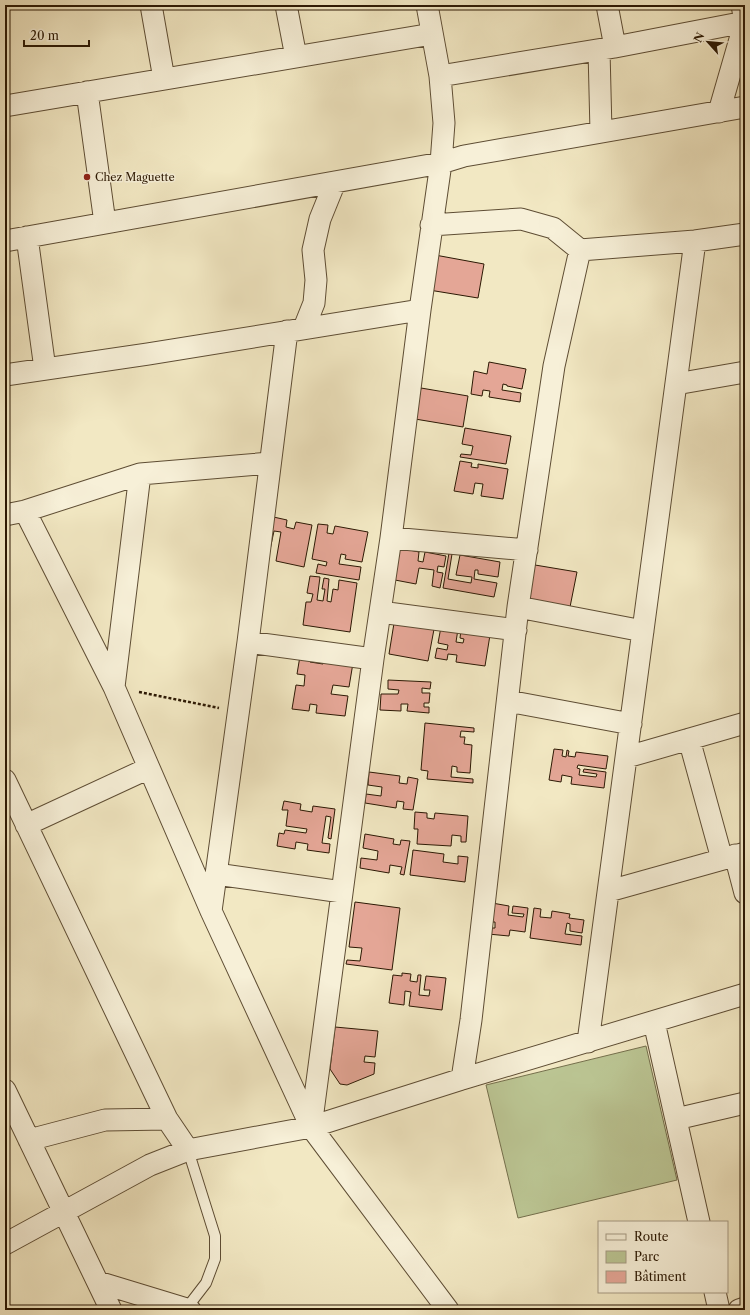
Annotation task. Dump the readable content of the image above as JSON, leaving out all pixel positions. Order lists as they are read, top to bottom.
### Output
{
  "places": ["Chez Maguette"],
  "legend": ["Route", "Parc", "Bâtiment"],
  "scale_bar": "20 m",
  "north": "top left"
}
